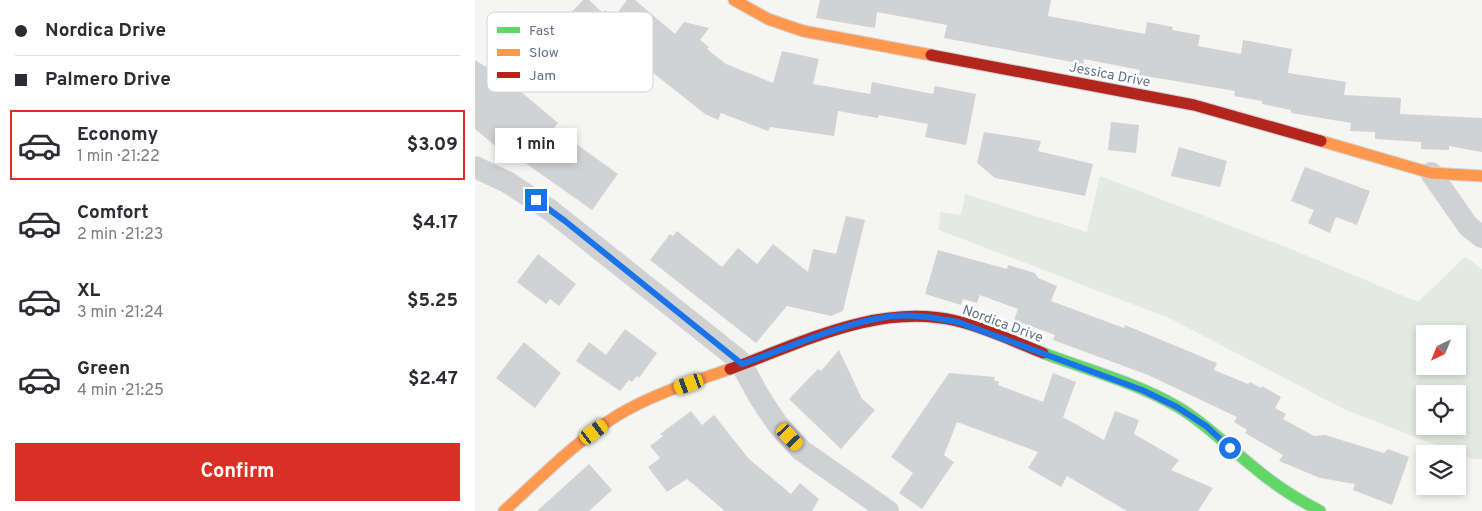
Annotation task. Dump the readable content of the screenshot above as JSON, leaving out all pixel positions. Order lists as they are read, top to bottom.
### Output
{
  "streets": {
    "street": ["Jessica Drive", "Nordica Drive"]
  },
  "legend": ["Fast", "Slow", "Jam"],
  "north": "bottom left",
  "page": {
    "banner": ["Nordica Drive", "Palmero Drive"],
    "list": [
      {
        "name": "Economy",
        "note": "1 min · 21:22",
        "value": "$3.09"
      },
      {
        "name": "Comfort",
        "note": "2 min · 21:23",
        "value": "$4.17"
      },
      {
        "name": "XL",
        "note": "3 min · 21:24",
        "value": "$5.25"
      },
      {
        "name": "Green",
        "note": "4 min · 21:25",
        "value": "$2.47"
      }
    ],
    "bubble": "1 min",
    "buttons": "Confirm"
  }
}
